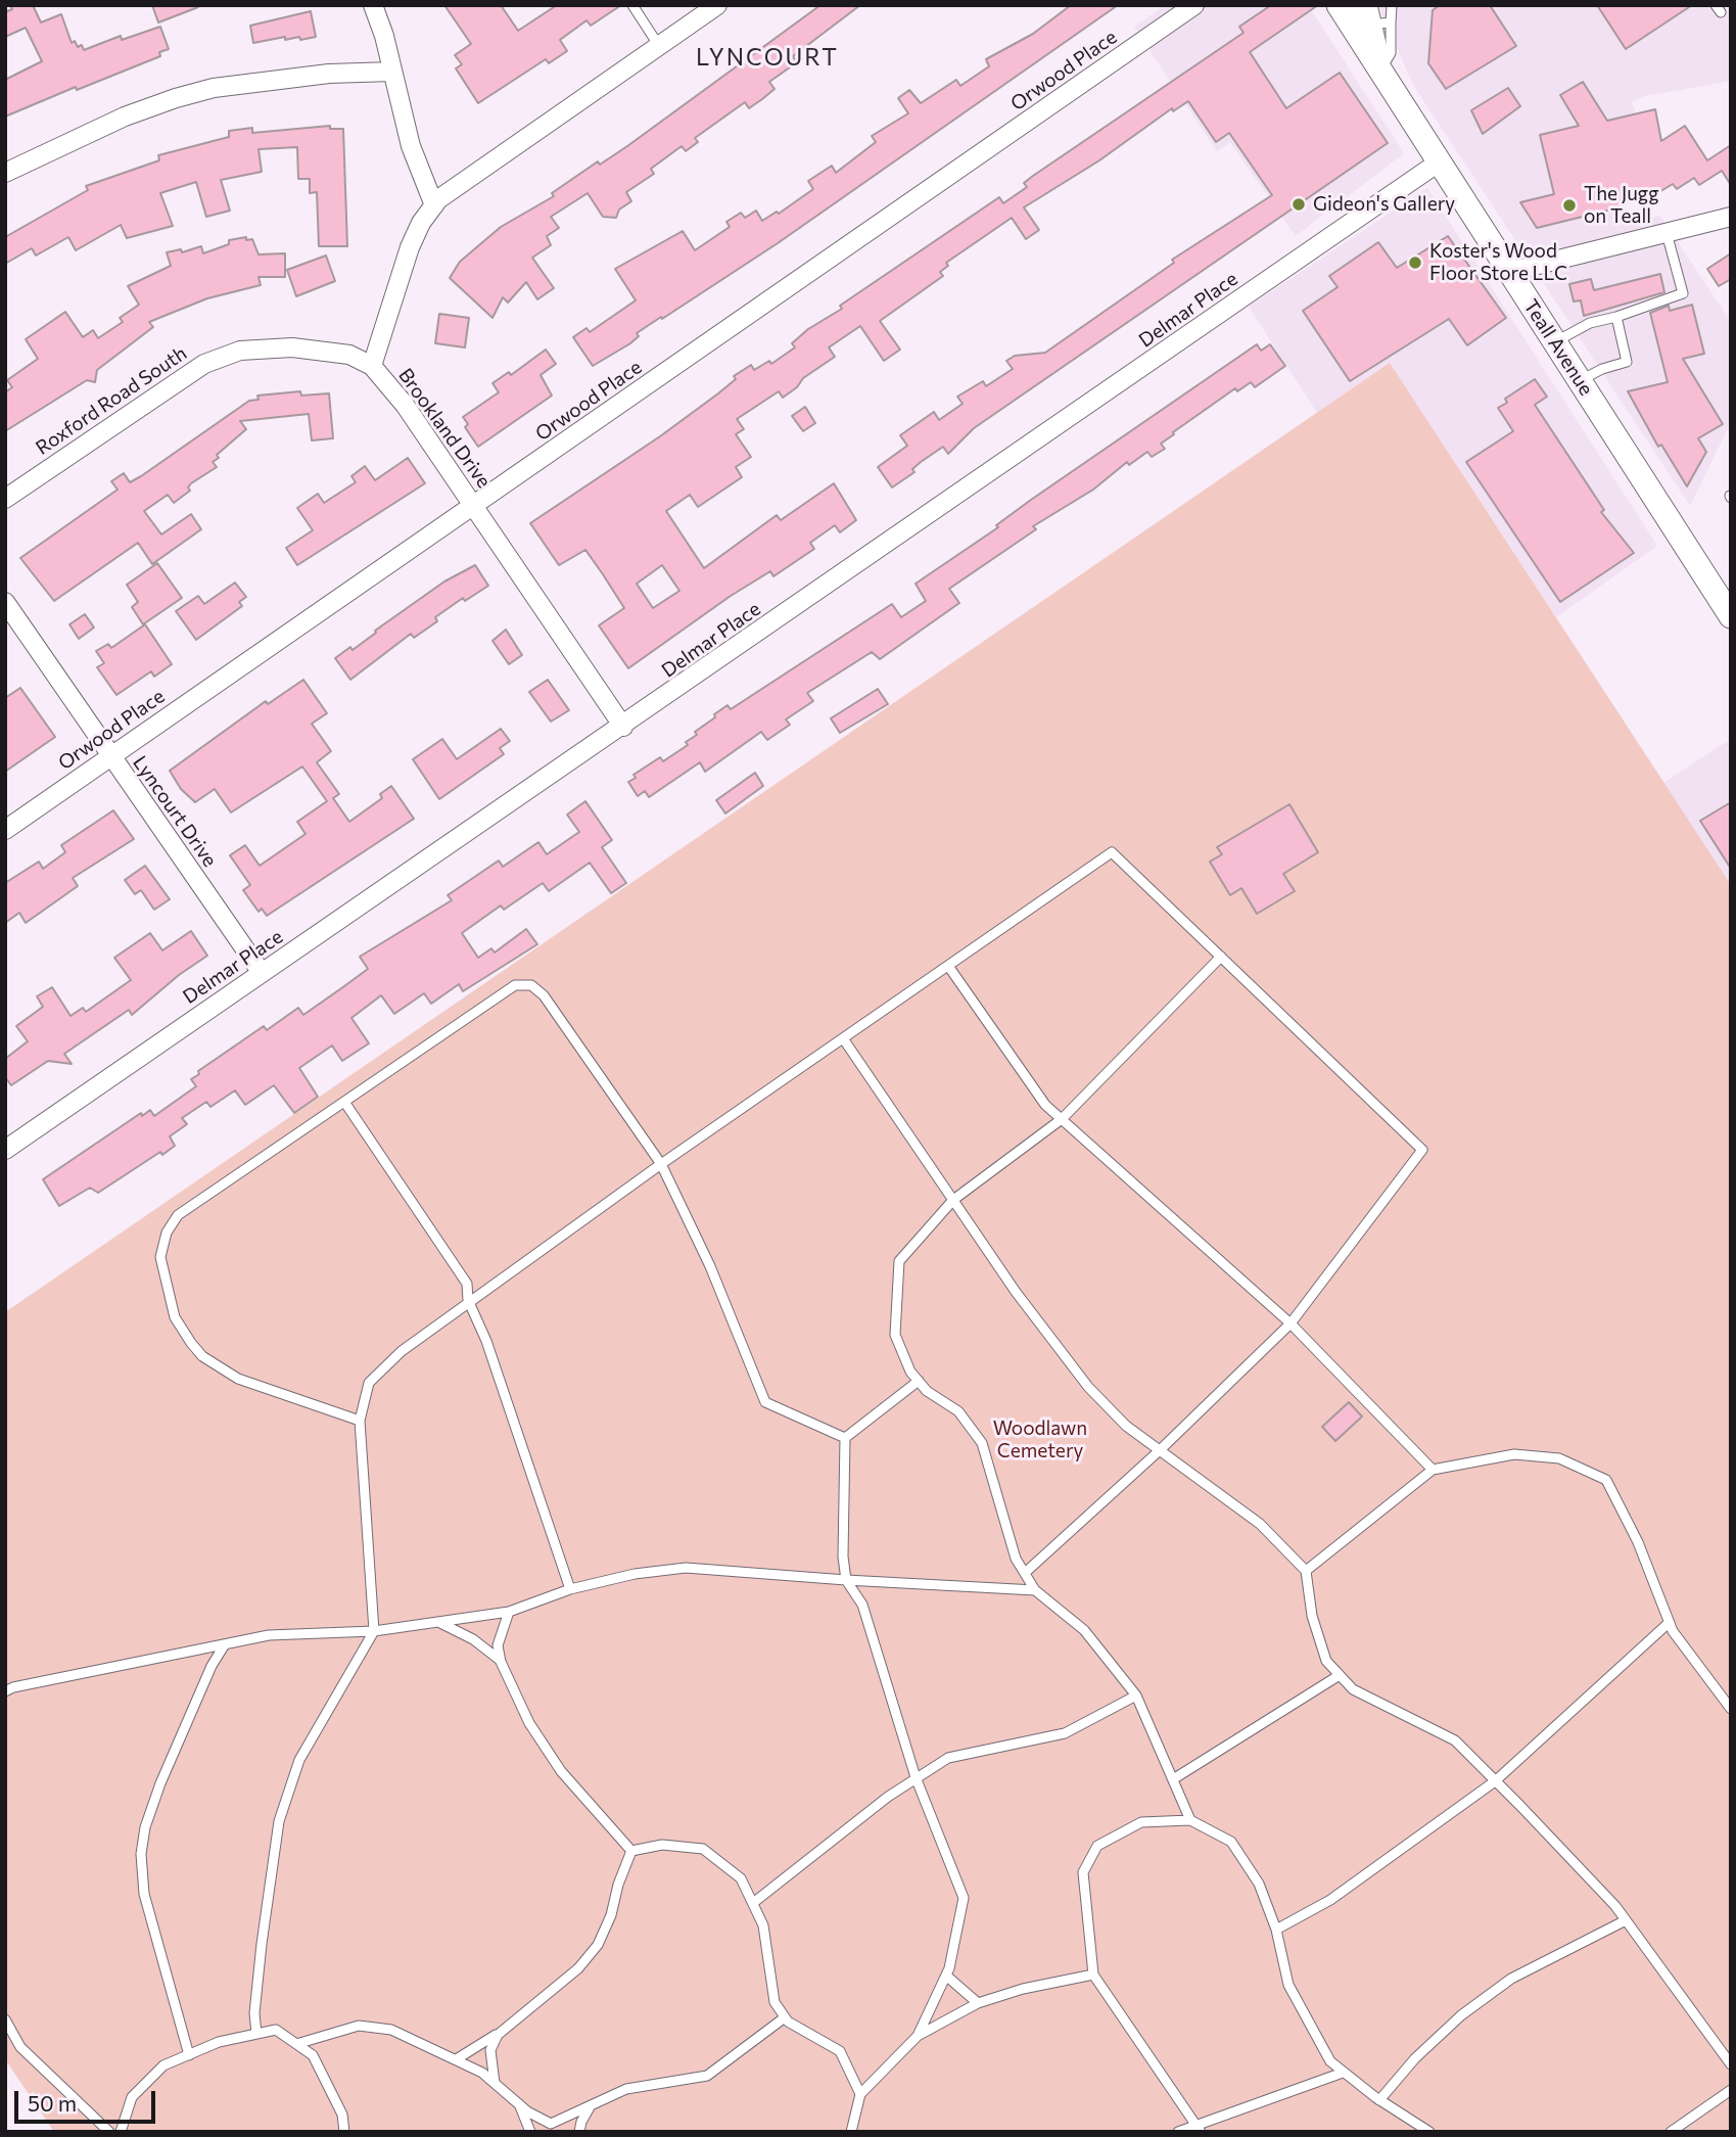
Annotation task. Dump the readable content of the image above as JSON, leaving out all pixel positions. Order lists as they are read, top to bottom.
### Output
{
  "streets": {
    "street": [
      "Orwood Place",
      "Delmar Place",
      "Teall Avenue",
      "Roxford Road South",
      "Brookland Drive",
      "Lyncourt Drive"
    ]
  },
  "crossings": [
    ["Orwood Place", "Brookland Drive"],
    ["Orwood Place", "Lyncourt Drive"],
    ["Delmar Place", "Teall Avenue"],
    ["Delmar Place", "Brookland Drive"],
    ["Delmar Place", "Lyncourt Drive"],
    ["Roxford Road South", "Brookland Drive"]
  ],
  "districts": ["LYNCOURT"],
  "parks": ["Woodlawn Cemetery"],
  "places": ["Gideon's Gallery", "The Jugg on Teall", "Koster's Wood Floor Store LLC"],
  "scale_bar": "50 m"
}
